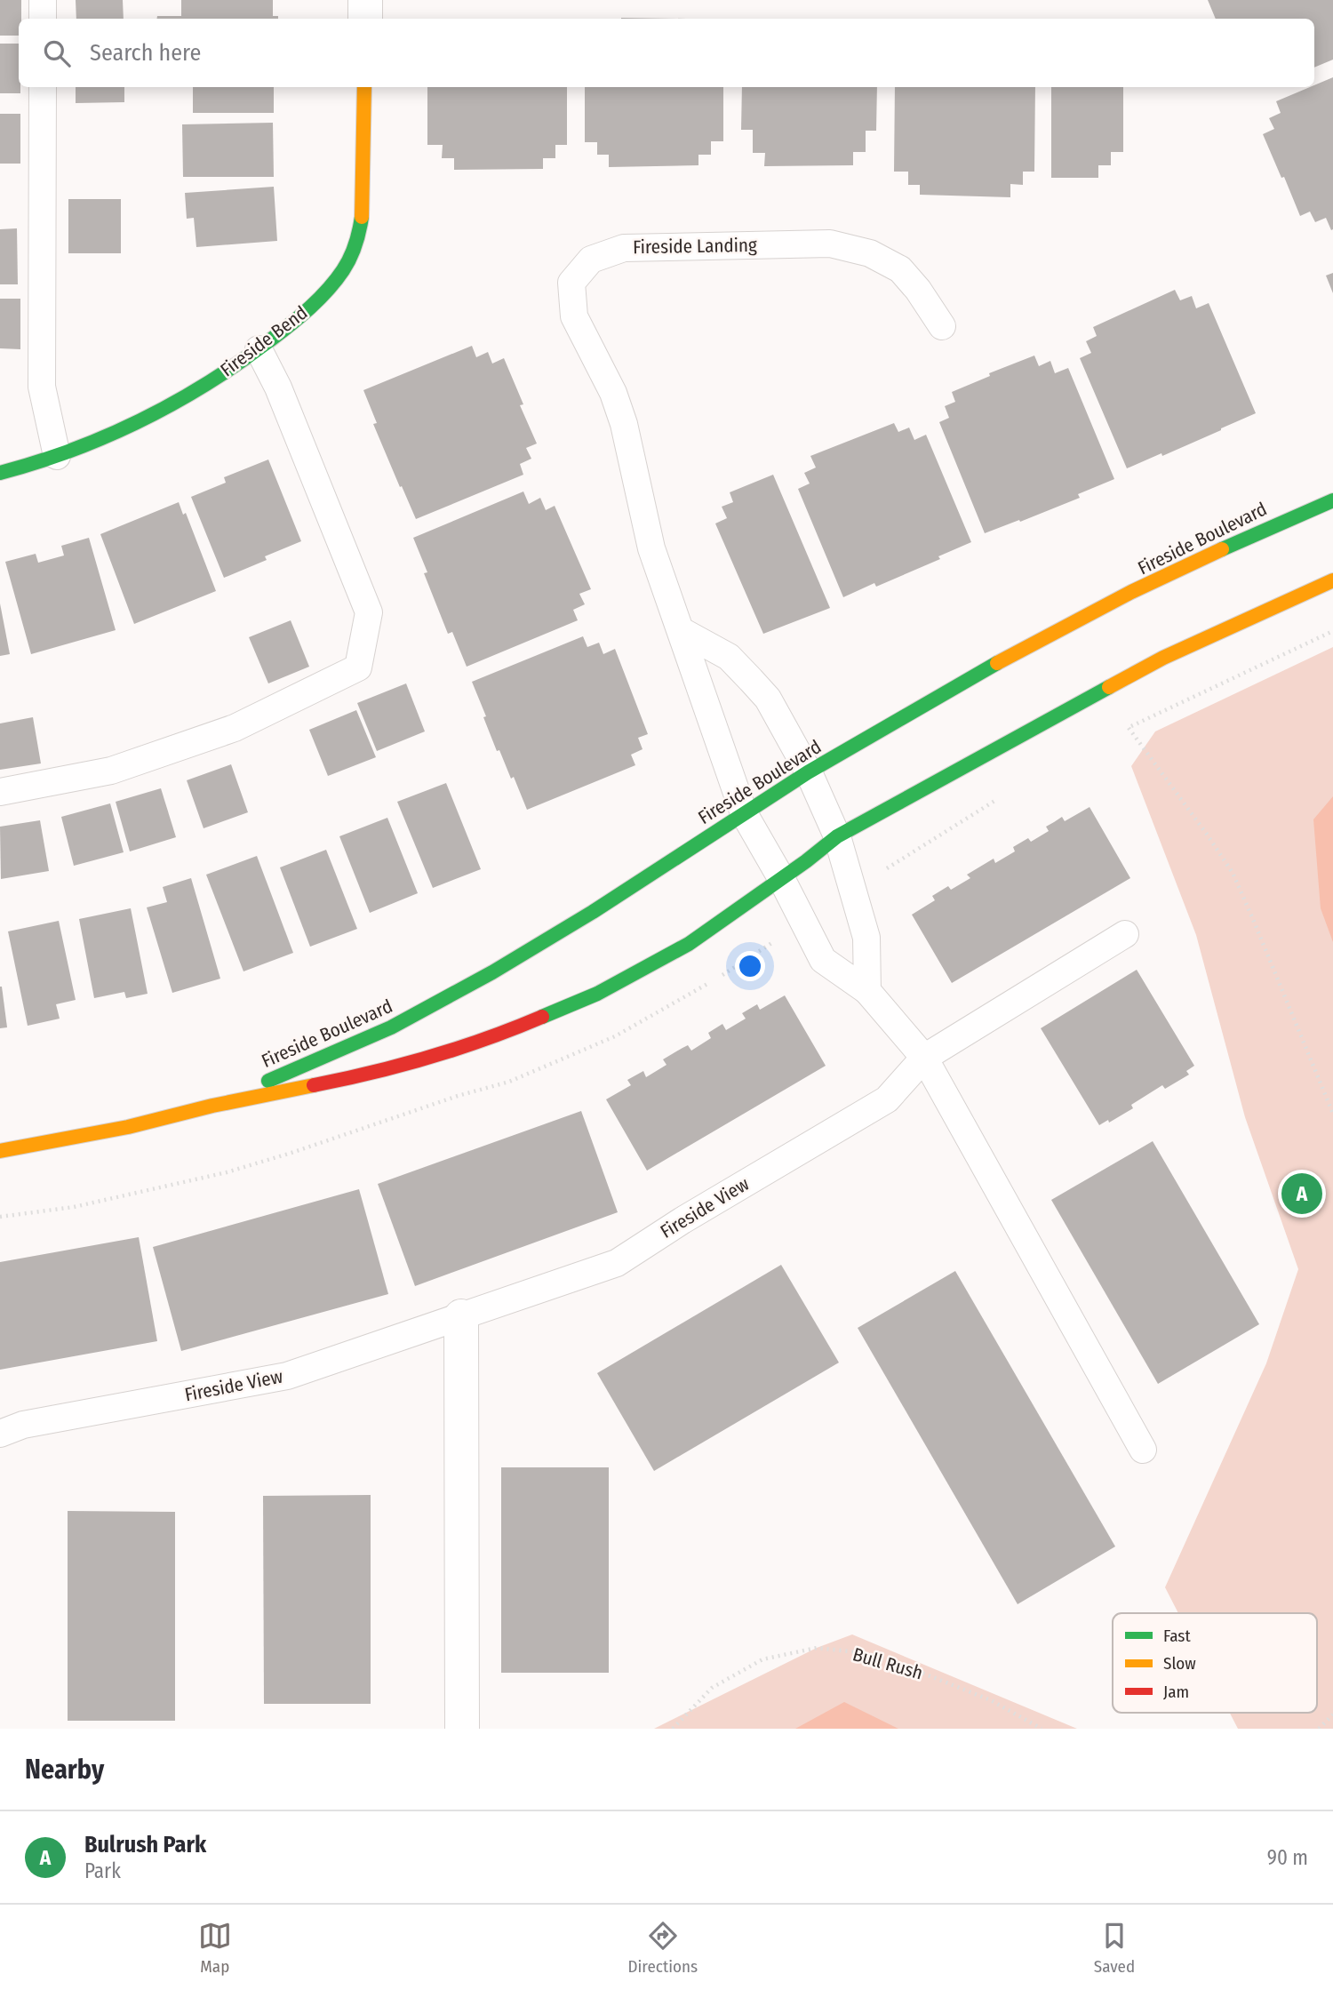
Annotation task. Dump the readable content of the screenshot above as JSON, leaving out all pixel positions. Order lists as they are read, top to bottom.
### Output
{
  "streets": {
    "street": ["Fireside Bend", "Fireside Boulevard"],
    "lane": ["Fireside Landing", "Fireside View"],
    "path": ["Bull Rush"]
  },
  "crossings": [
    ["Fireside Landing", "Fireside Boulevard"]
  ],
  "legend": ["Fast", "Slow", "Jam"],
  "page": {
    "search": "Search here",
    "pins": "A",
    "heading": "Nearby",
    "list": [
      {
        "mark": "A",
        "name": "Bulrush Park",
        "note": "Park",
        "value": "90 m"
      }
    ],
    "nav": ["Map", "Directions", "Saved"]
  }
}
